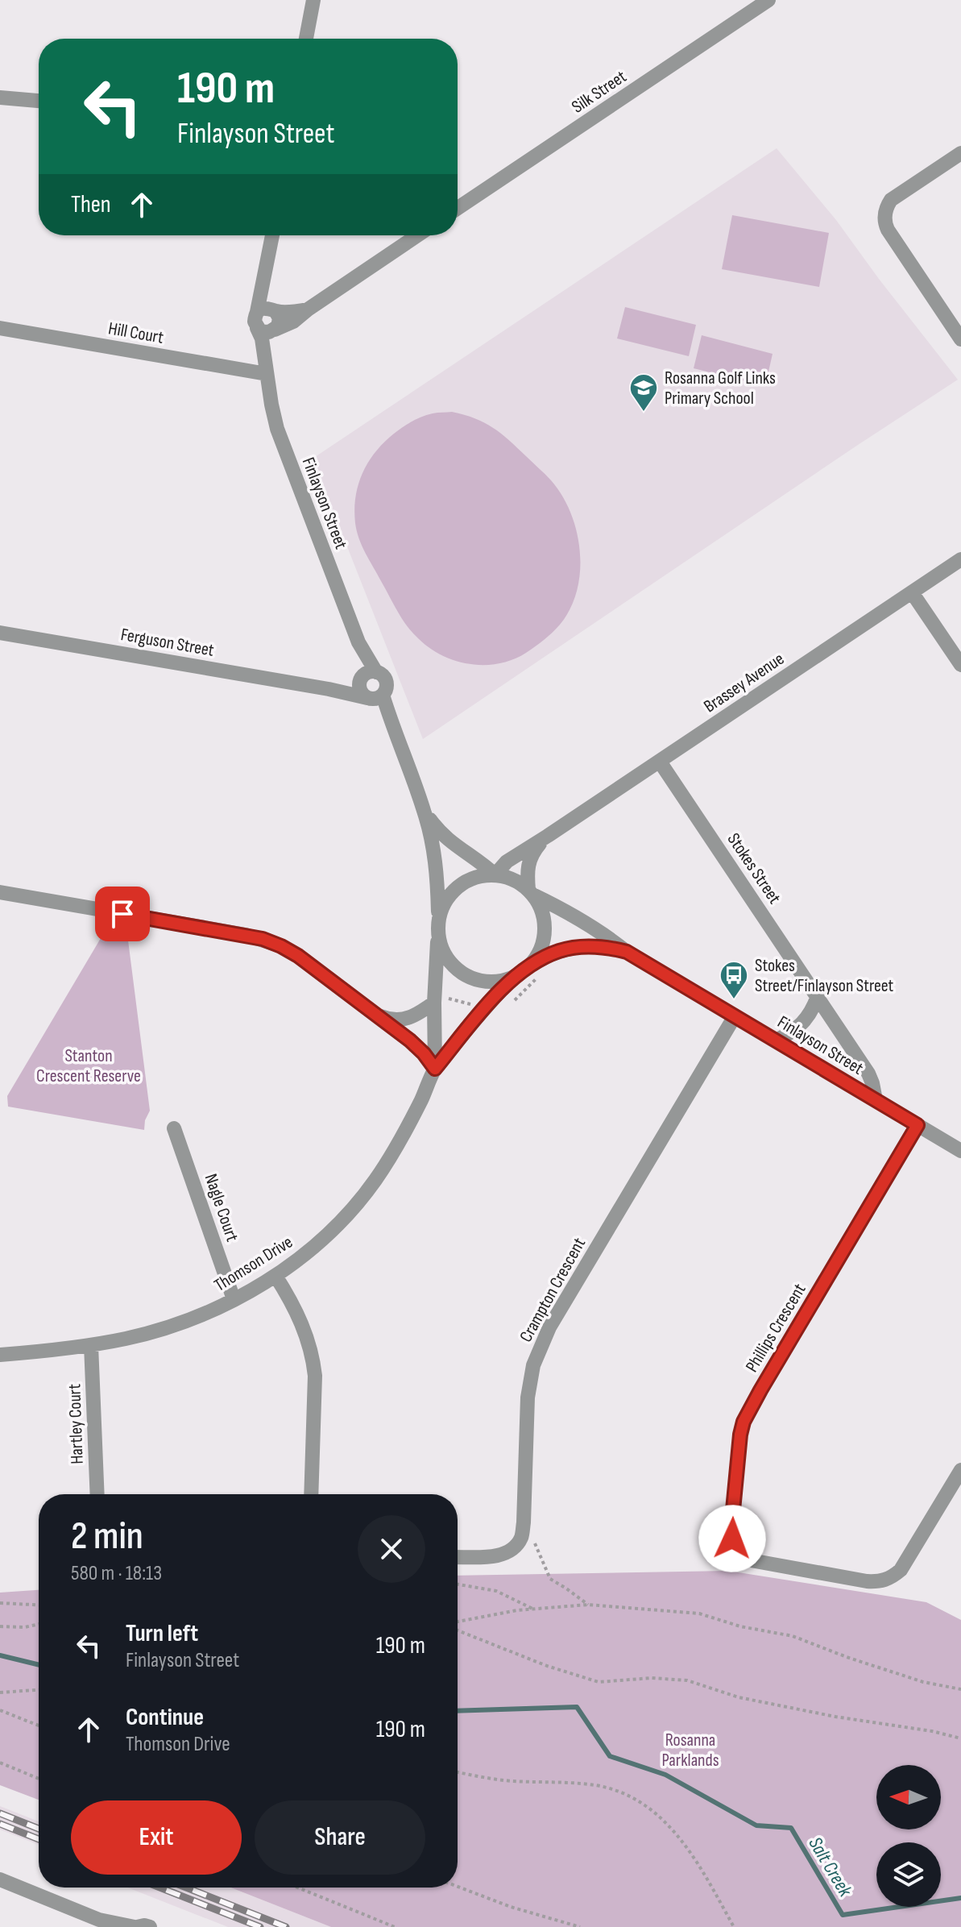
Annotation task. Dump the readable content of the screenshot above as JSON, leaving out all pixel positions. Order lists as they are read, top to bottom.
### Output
{
  "streets": {
    "street": [
      "Silk Street",
      "Hill Court",
      "Finlayson Street",
      "Ferguson Street",
      "Brassey Avenue",
      "Stokes Street",
      "Nagle Court",
      "Thomson Drive",
      "Crampton Crescent",
      "Phillips Crescent",
      "Hartley Court"
    ]
  },
  "crossings": [
    ["Hill Court", "Finlayson Street"],
    ["Finlayson Street", "Ferguson Street"],
    ["Finlayson Street", "Brassey Avenue"],
    ["Finlayson Street", "Stokes Street"],
    ["Finlayson Street", "Thomson Drive"],
    ["Finlayson Street", "Crampton Crescent"],
    ["Finlayson Street", "Phillips Crescent"],
    ["Brassey Avenue", "Stokes Street"],
    ["Brassey Avenue", "Thomson Drive"],
    ["Nagle Court", "Thomson Drive"],
    ["Thomson Drive", "Hartley Court"]
  ],
  "water": ["Salt Creek"],
  "parks": ["Stanton Crescent Reserve", "Rosanna Parklands"],
  "places": {
    "school or university": ["Rosanna Golf Links Primary School"],
    "bus stop": ["Stokes Street/Finlayson Street"]
  },
  "north": "left",
  "page": {
    "turn": ["190 m", "Finlayson Street"],
    "then": "Then",
    "heading": ["2 min", "580 m · 18:13"],
    "list": [
      {
        "name": "Turn left",
        "note": "Finlayson Street",
        "value": "190 m"
      },
      {
        "name": "Continue",
        "note": "Thomson Drive",
        "value": "190 m"
      }
    ],
    "buttons": ["Exit", "Share"]
  }
}
